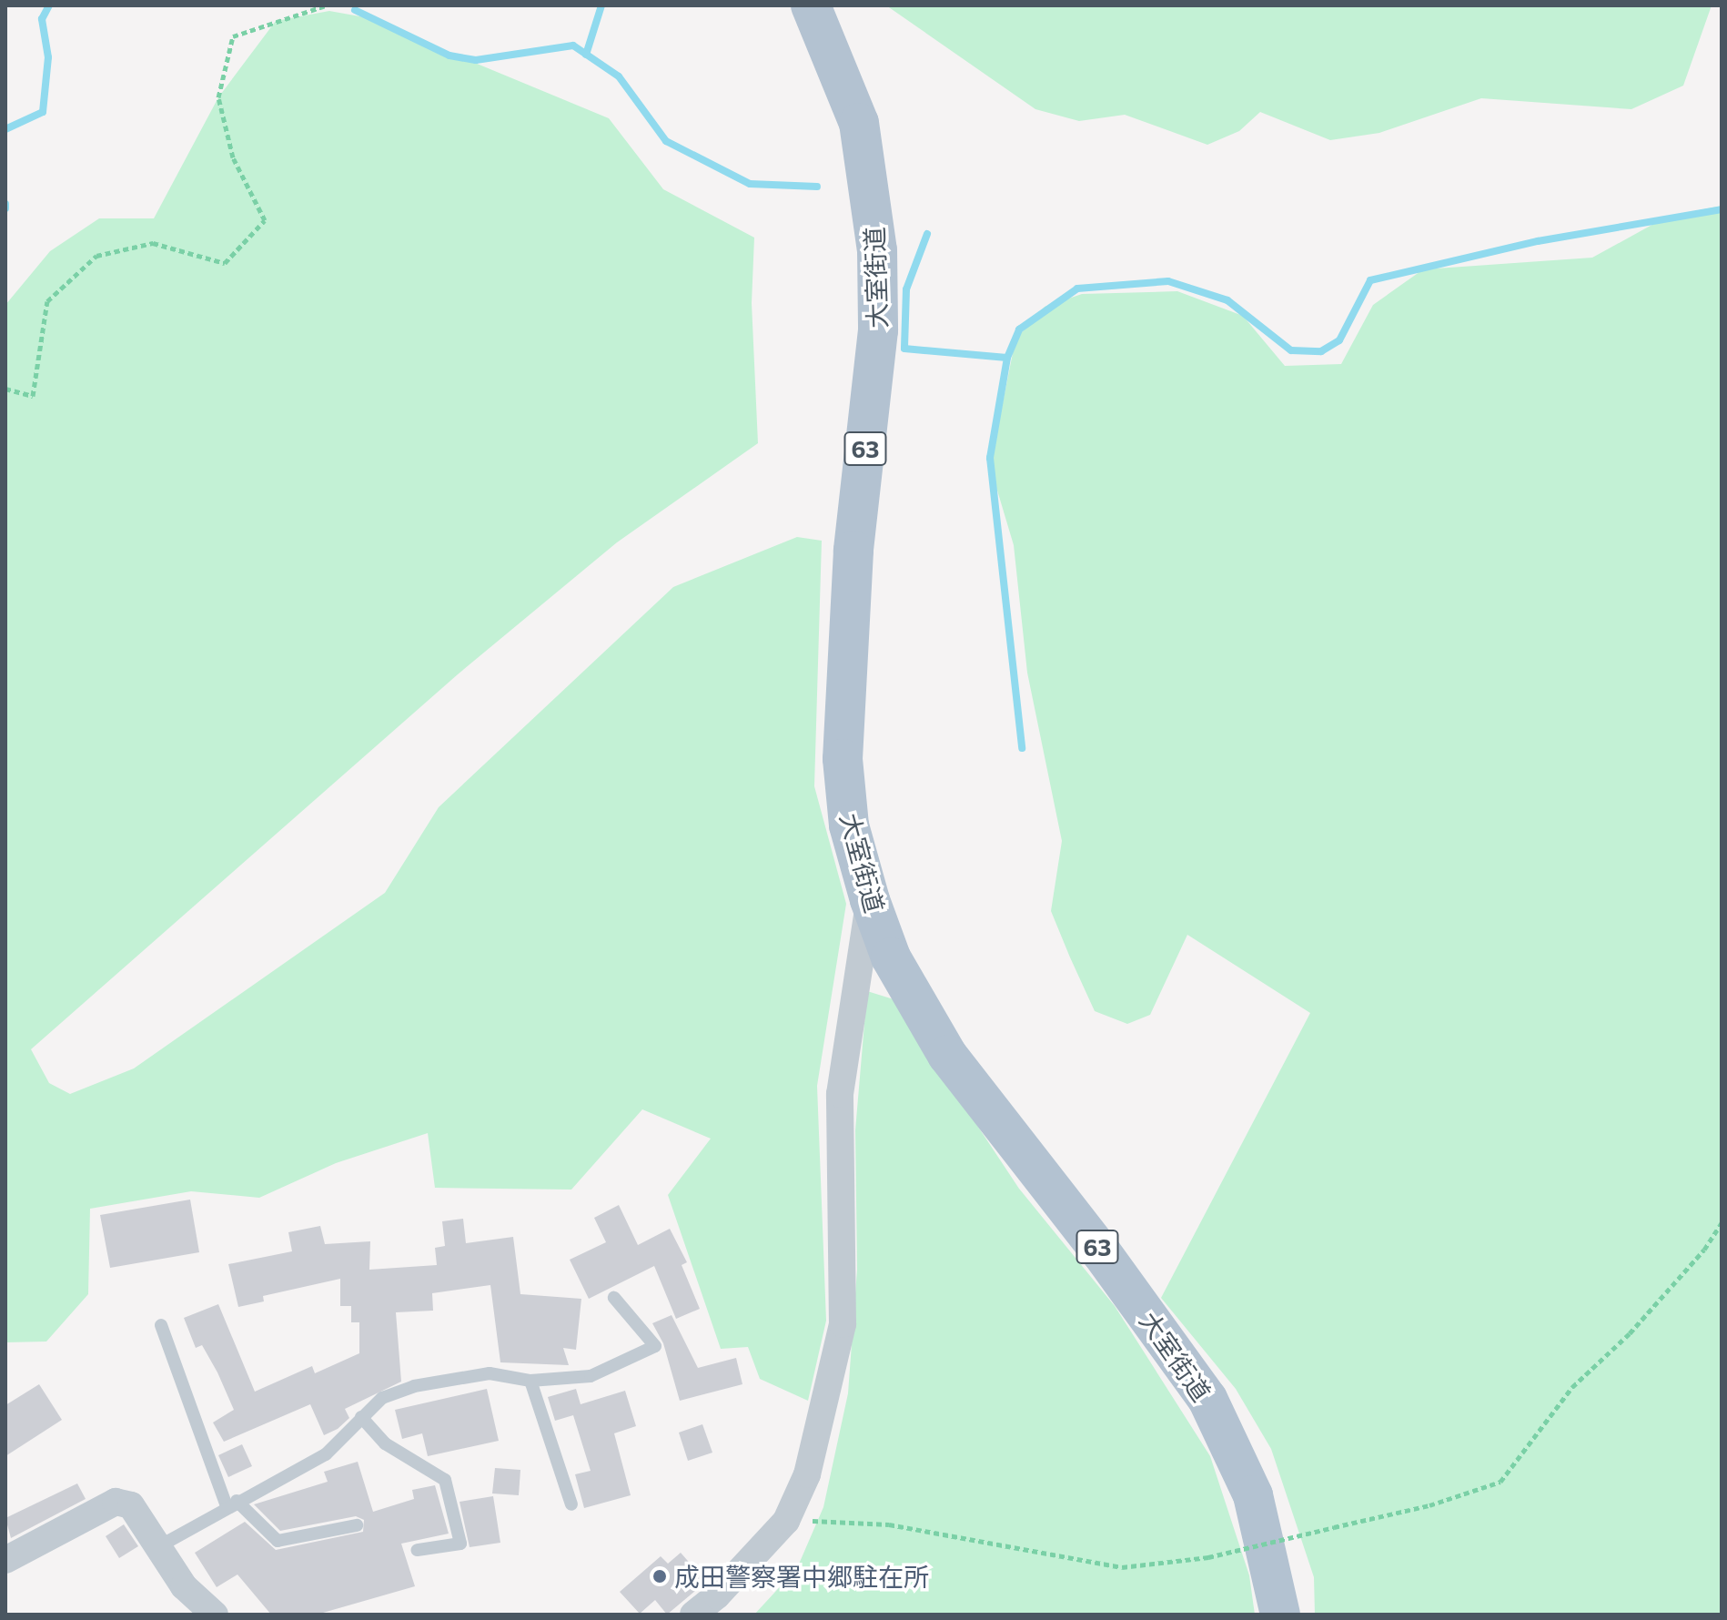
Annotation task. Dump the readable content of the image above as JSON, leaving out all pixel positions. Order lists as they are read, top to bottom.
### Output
{
  "streets": {
    "main road": ["大室街道", "63"]
  },
  "places": ["成田警察署中郷駐在所"]
}
